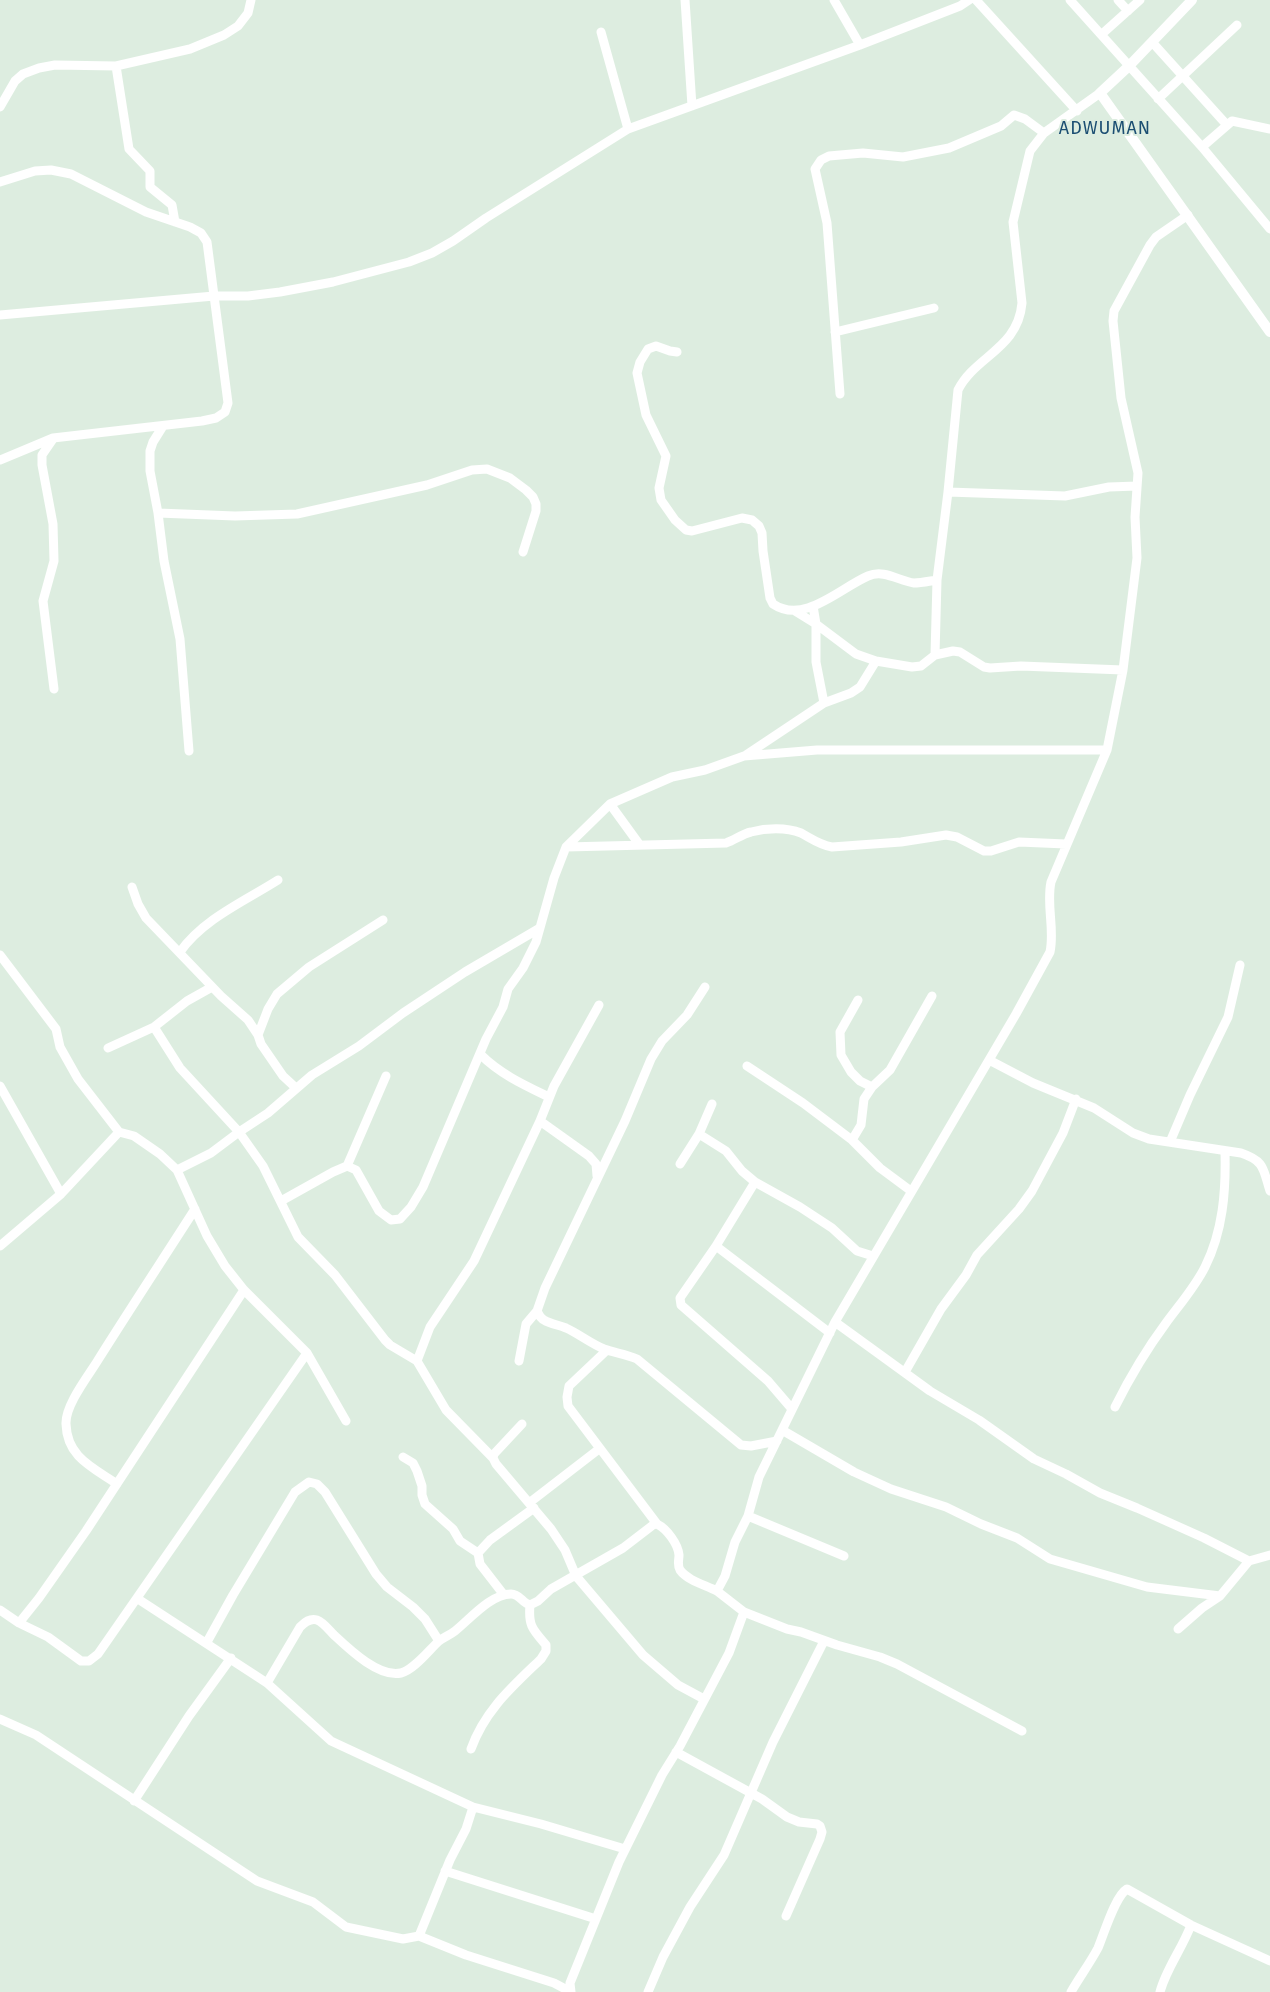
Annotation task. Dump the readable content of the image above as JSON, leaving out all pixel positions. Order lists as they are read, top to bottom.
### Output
{
  "districts": ["ADWUMAN"]
}
